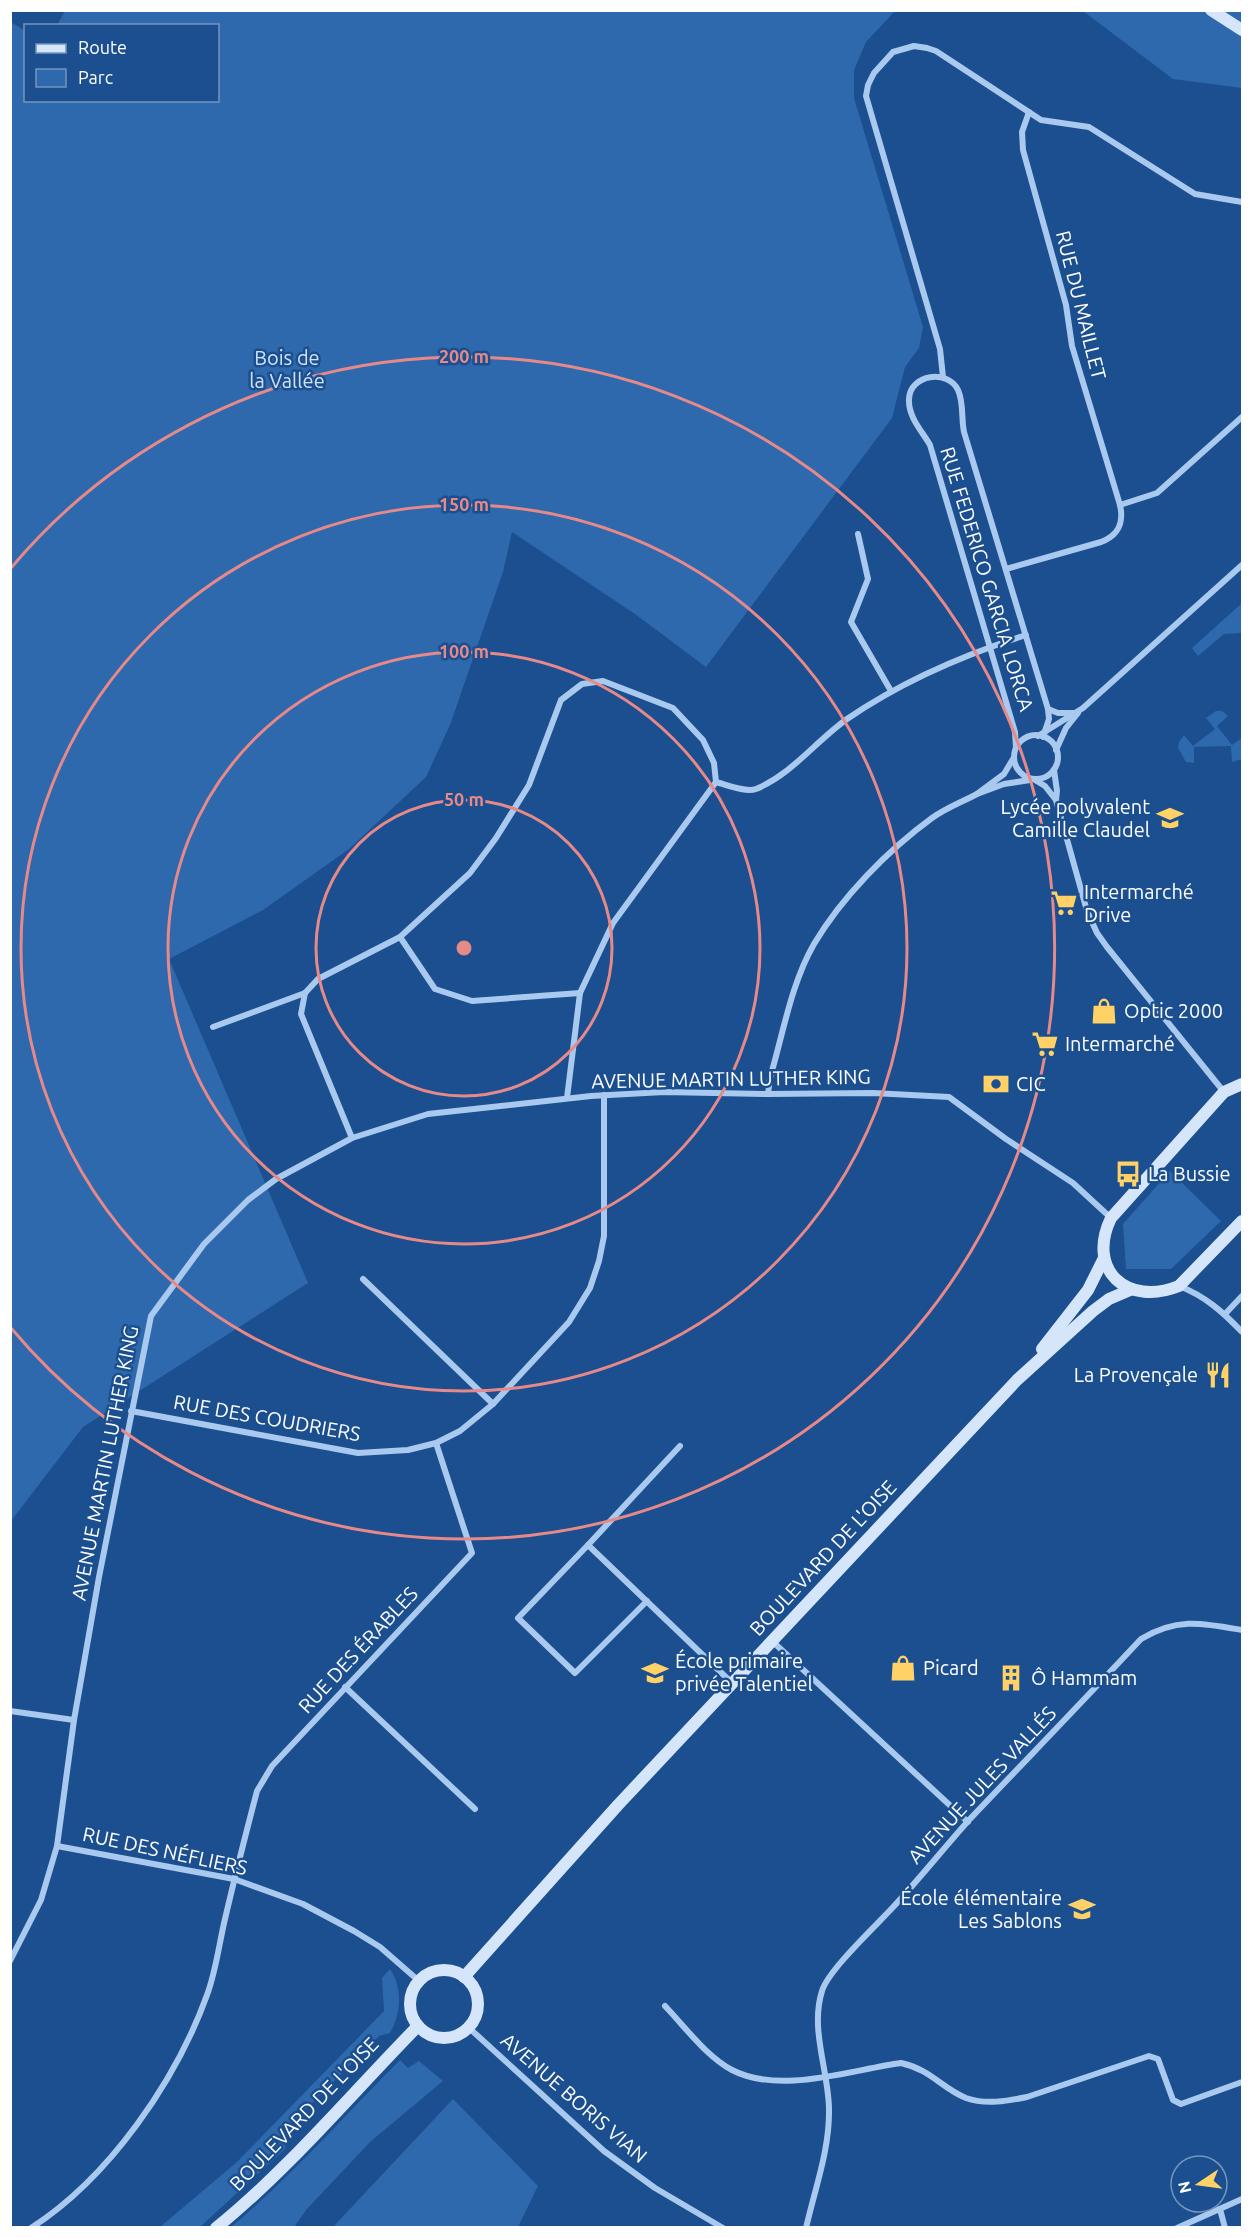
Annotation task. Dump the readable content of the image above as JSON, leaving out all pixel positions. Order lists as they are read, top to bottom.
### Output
{
  "streets": {
    "main road": ["BOULEVARD DE L'OISE"],
    "street": [
      "RUE DU MAILLET",
      "RUE FEDERICO GARCIA LORCA",
      "AVENUE MARTIN LUTHER KING",
      "RUE DES COUDRIERS",
      "RUE DES ÉRABLES",
      "AVENUE JULES VALLÉS",
      "RUE DES NÉFLIERS",
      "AVENUE BORIS VIAN"
    ]
  },
  "crossings": [
    ["RUE DU MAILLET", "RUE FEDERICO GARCIA LORCA"],
    ["AVENUE MARTIN LUTHER KING", "RUE DES COUDRIERS"],
    ["AVENUE MARTIN LUTHER KING", "RUE DES NÉFLIERS"],
    ["RUE DES COUDRIERS", "RUE DES ÉRABLES"],
    ["BOULEVARD DE L'OISE", "RUE DES NÉFLIERS"],
    ["BOULEVARD DE L'OISE", "AVENUE BORIS VIAN"],
    ["RUE DES ÉRABLES", "RUE DES NÉFLIERS"],
    ["RUE DES NÉFLIERS", "AVENUE BORIS VIAN"]
  ],
  "parks": ["Bois de la Vallée"],
  "places": {
    "school or university": ["Lycée polyvalent Camille Claudel", "École primaire privée Talentiel", "École élémentaire Les Sablons"],
    "supermarket": ["Intermarché Drive", "Intermarché"],
    "shop": ["Optic 2000", "Picard"],
    "bank": ["CIC"],
    "bus stop": ["La Bussie"],
    "restaurant": ["La Provençale"],
    "building": ["Ô Hammam"]
  },
  "legend": ["Route", "Parc"],
  "north": "left",
  "rings": [
    "200 m",
    "150 m",
    "100 m",
    "50 m"
  ]
}
